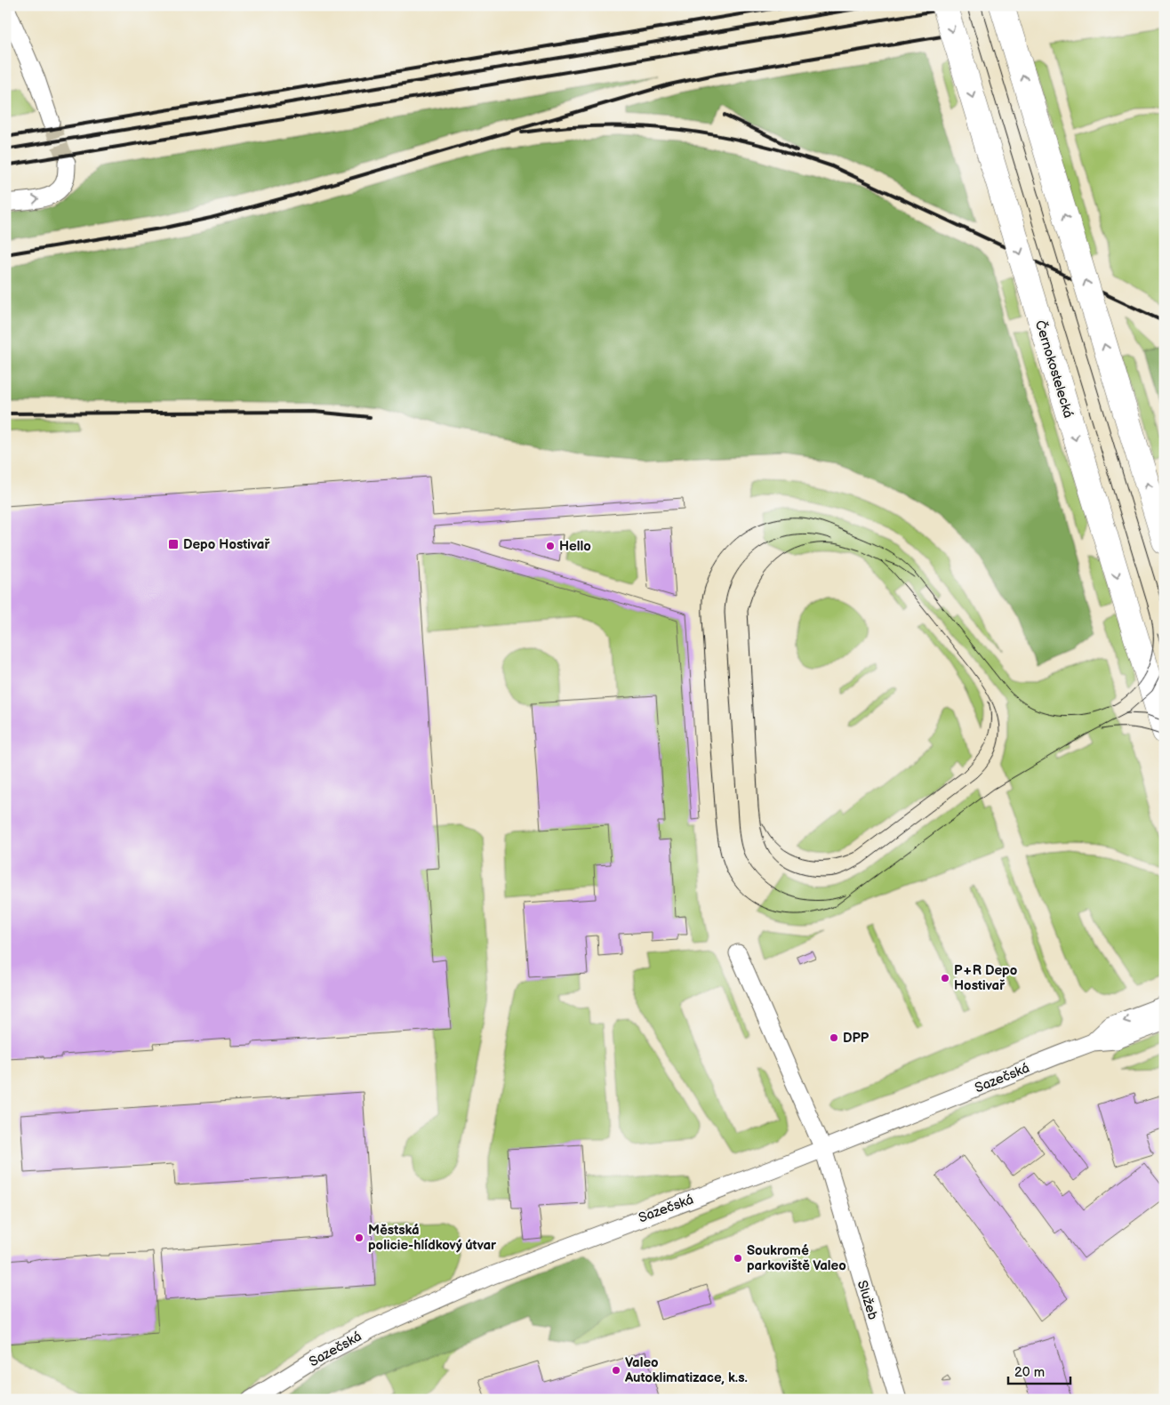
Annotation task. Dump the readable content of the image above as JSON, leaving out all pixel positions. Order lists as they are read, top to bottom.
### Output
{
  "streets": {
    "main road": ["Černokostelecká"],
    "street": ["Sazečská", "Služeb"]
  },
  "crossings": [
    ["Sazečská", "Služeb"]
  ],
  "places": {
    "transit": ["Depo Hostivař"],
    "other": [
      "Hello",
      "P+R Depo Hostivař",
      "DPP",
      "Městská policie-hlídkový útvar",
      "Soukromé parkoviště Valeo",
      "Valeo Autoklimatizace, k.s."
    ]
  },
  "scale_bar": "20 m"
}
